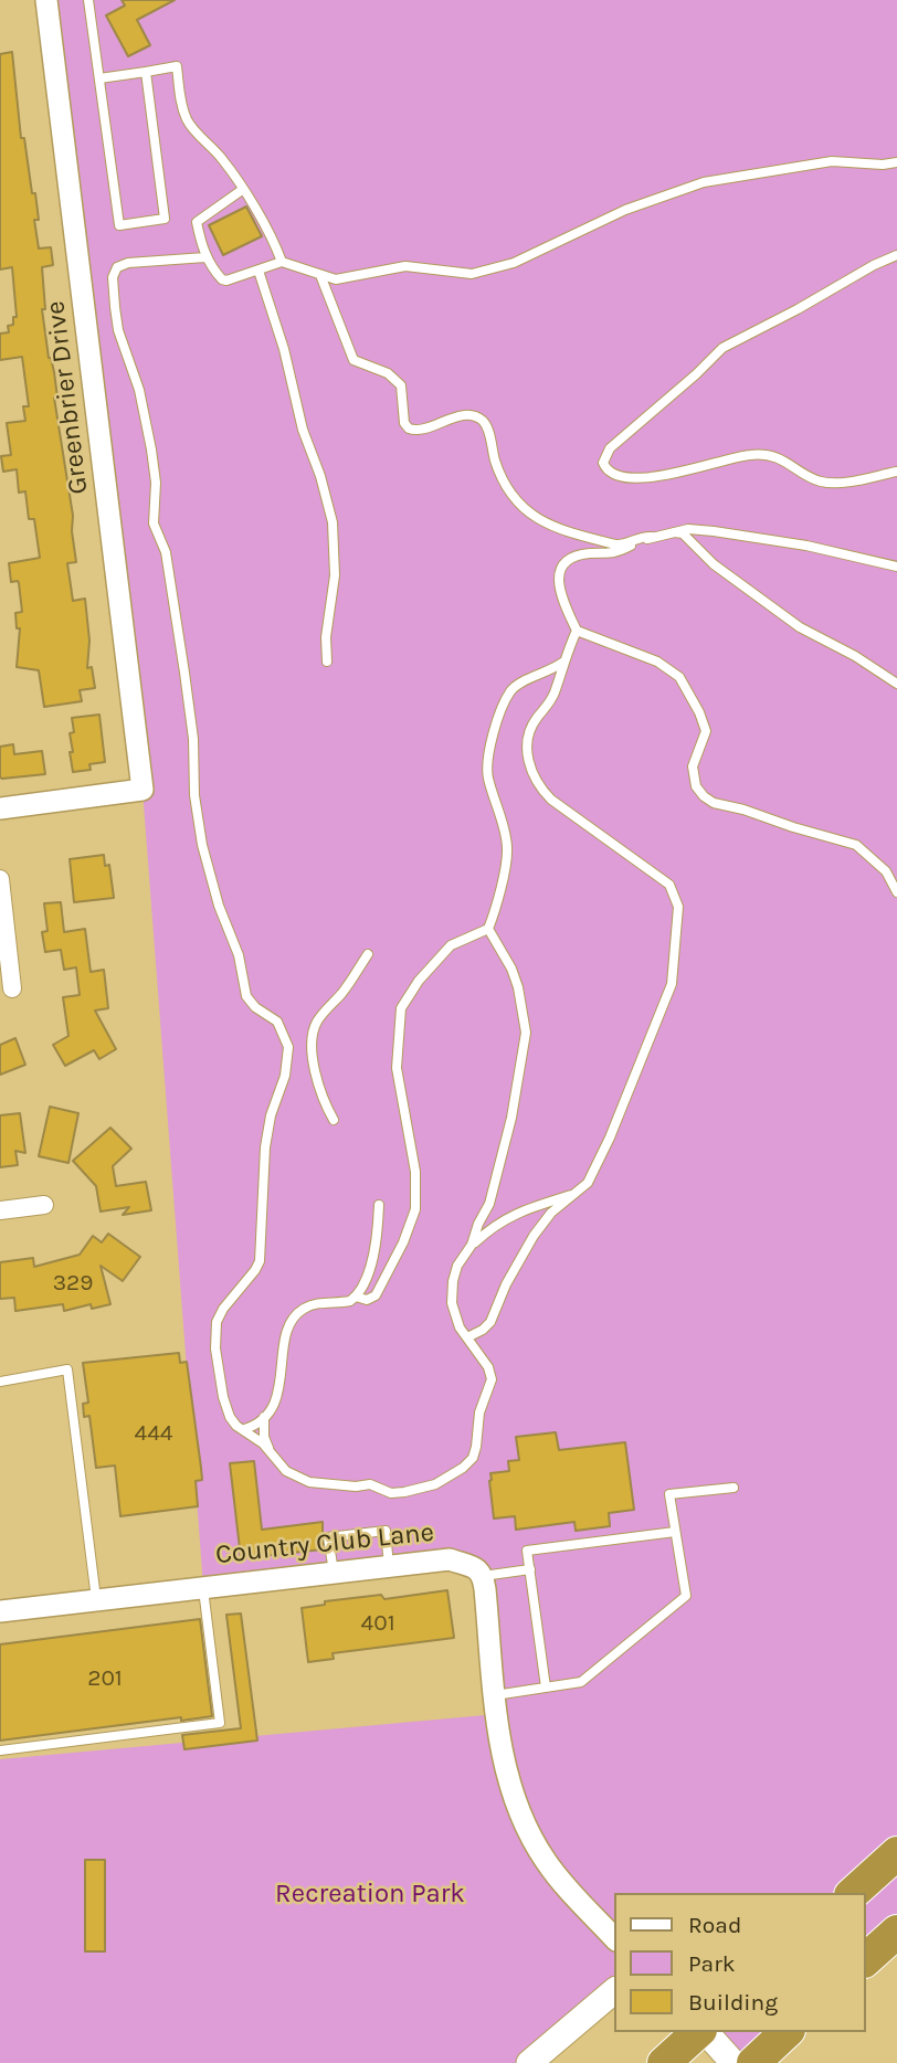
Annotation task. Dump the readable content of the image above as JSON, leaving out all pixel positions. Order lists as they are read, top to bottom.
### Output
{
  "streets": {
    "street": ["Greenbrier Drive", "Country Club Lane"]
  },
  "parks": ["Recreation Park"],
  "house_numbers": [
    "329",
    "444",
    "401",
    "201"
  ],
  "legend": ["Road", "Park", "Building"]
}
